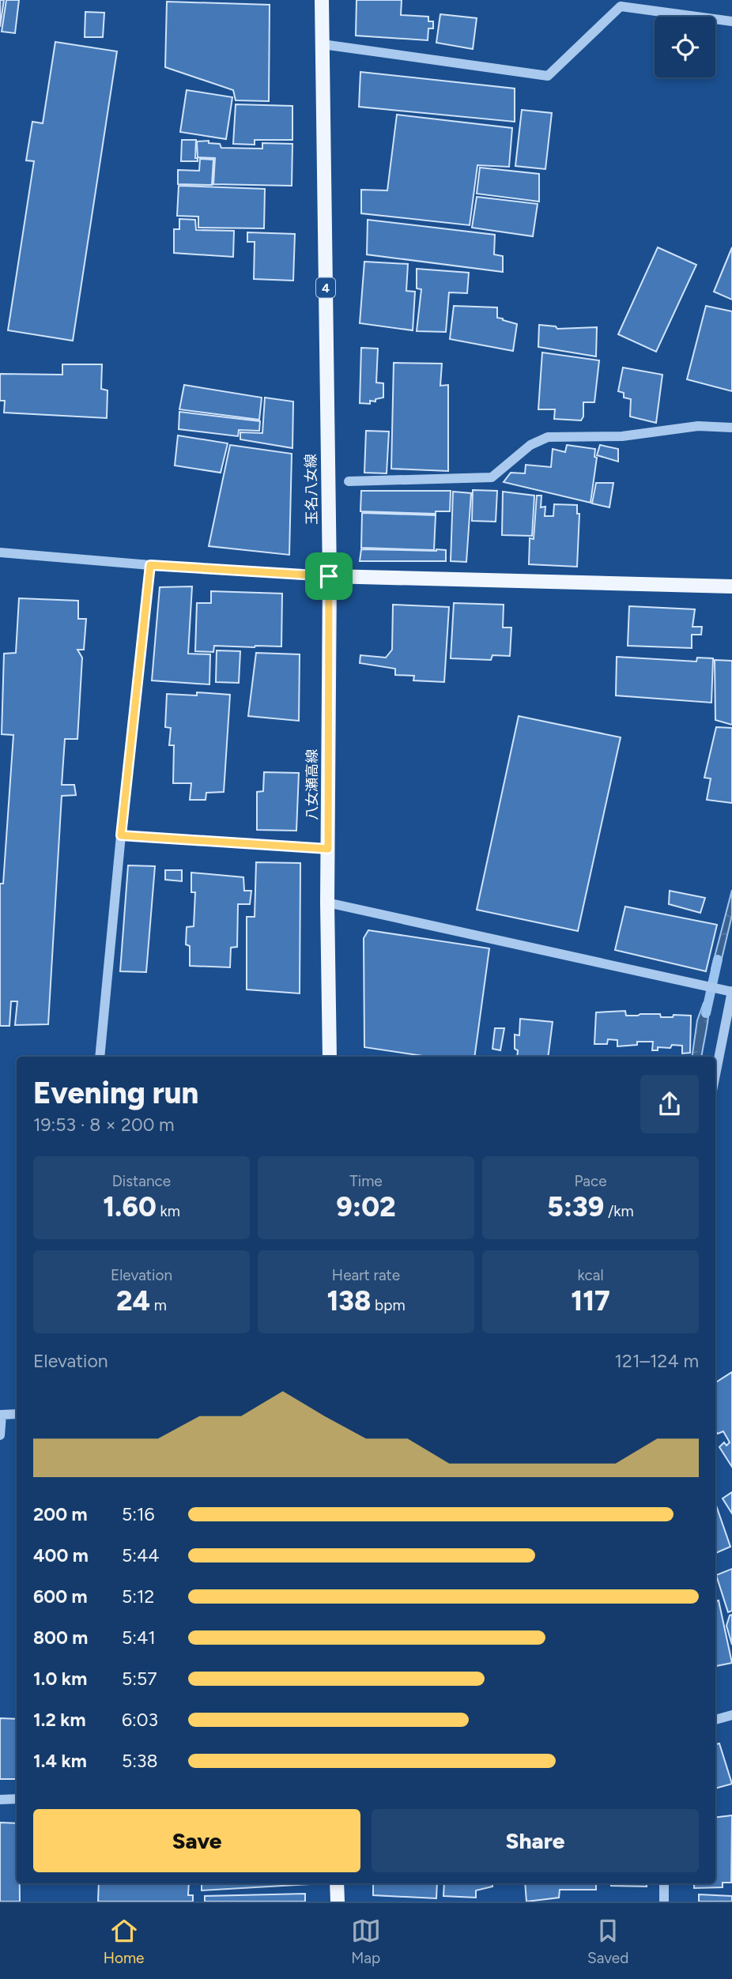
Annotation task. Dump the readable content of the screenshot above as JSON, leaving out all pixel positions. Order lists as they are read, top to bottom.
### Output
{
  "streets": {
    "main road": ["4", "玉名八女線", "八女瀬高線"]
  },
  "crossings": [
    ["玉名八女線", "八女瀬高線"]
  ],
  "page": {
    "heading": ["Evening run", "19:53 · 8 × 200 m"],
    "stats": [
      ["Distance", "1.60 km"],
      ["Time", "9:02"],
      ["Pace", "5:39 /km"],
      ["Elevation", "24 m"],
      ["Heart rate", "138 bpm"],
      ["kcal", "117"]
    ],
    "chart": ["Elevation", "121–124 m"],
    "list": [
      {
        "name": "200 m",
        "note": "5:16"
      },
      {
        "name": "400 m",
        "note": "5:44"
      },
      {
        "name": "600 m",
        "note": "5:12"
      },
      {
        "name": "800 m",
        "note": "5:41"
      },
      {
        "name": "1.0 km",
        "note": "5:57"
      },
      {
        "name": "1.2 km",
        "note": "6:03"
      },
      {
        "name": "1.4 km",
        "note": "5:38"
      }
    ],
    "buttons": ["Save", "Share"],
    "tabs": ["Home", "Map", "Saved"]
  }
}
